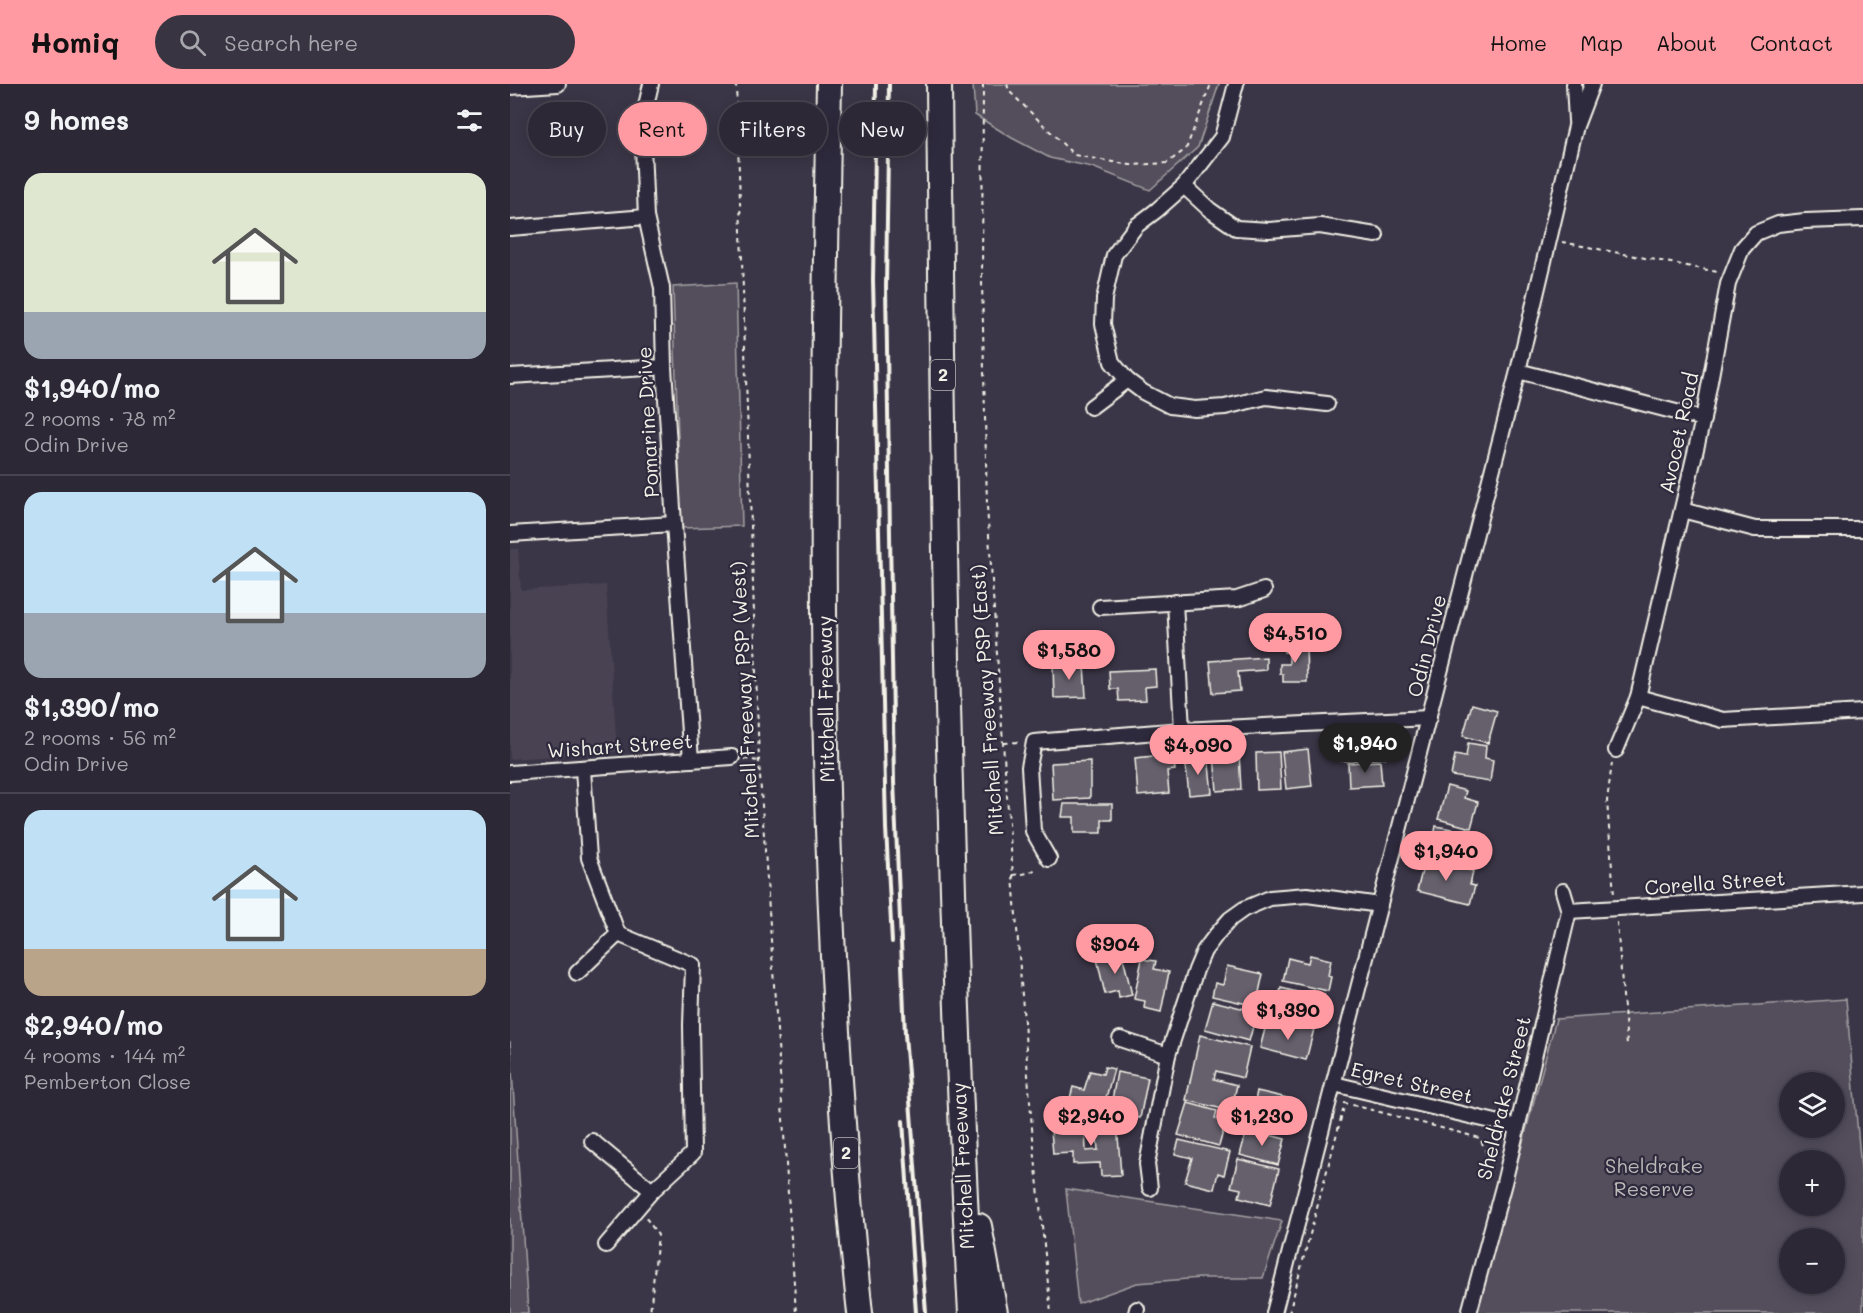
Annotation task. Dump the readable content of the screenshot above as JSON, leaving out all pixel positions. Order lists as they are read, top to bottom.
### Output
{
  "streets": {
    "highway": ["2", "Mitchell Freeway"],
    "street": [
      "Pomarine Drive",
      "Avocet Road",
      "Odin Drive",
      "Wishart Street",
      "Corella Street",
      "Egret Street",
      "Sheldrake Street"
    ],
    "path": ["Mitchell Freeway PSP (West)", "Mitchell Freeway PSP (East)"]
  },
  "crossings": [
    ["Pomarine Drive", "Wishart Street"],
    ["Odin Drive", "Egret Street"],
    ["Corella Street", "Sheldrake Street"],
    ["Egret Street", "Sheldrake Street"]
  ],
  "parks": ["Sheldrake Reserve"],
  "page": {
    "header": "Homiq",
    "search": "Search here",
    "nav": [
      "Home",
      "Map",
      "About",
      "Contact"
    ],
    "heading": "9 homes",
    "chip": [
      "Buy",
      "Rent",
      "Filters",
      "New"
    ],
    "list": [
      {
        "name": "$1,940/mo",
        "note": "2 rooms · 78 m² · Odin Drive"
      },
      {
        "name": "$1,390/mo",
        "note": "2 rooms · 56 m² · Odin Drive"
      },
      {
        "name": "$2,940/mo",
        "note": "4 rooms · 144 m² · Pemberton Close"
      }
    ],
    "price": [
      "$4,510",
      "$1,580",
      "$1,940",
      "$4,090",
      "$1,940",
      "$904",
      "$1,390",
      "$2,940",
      "$1,230"
    ],
    "map_buttons": ["+", "−"]
  }
}
